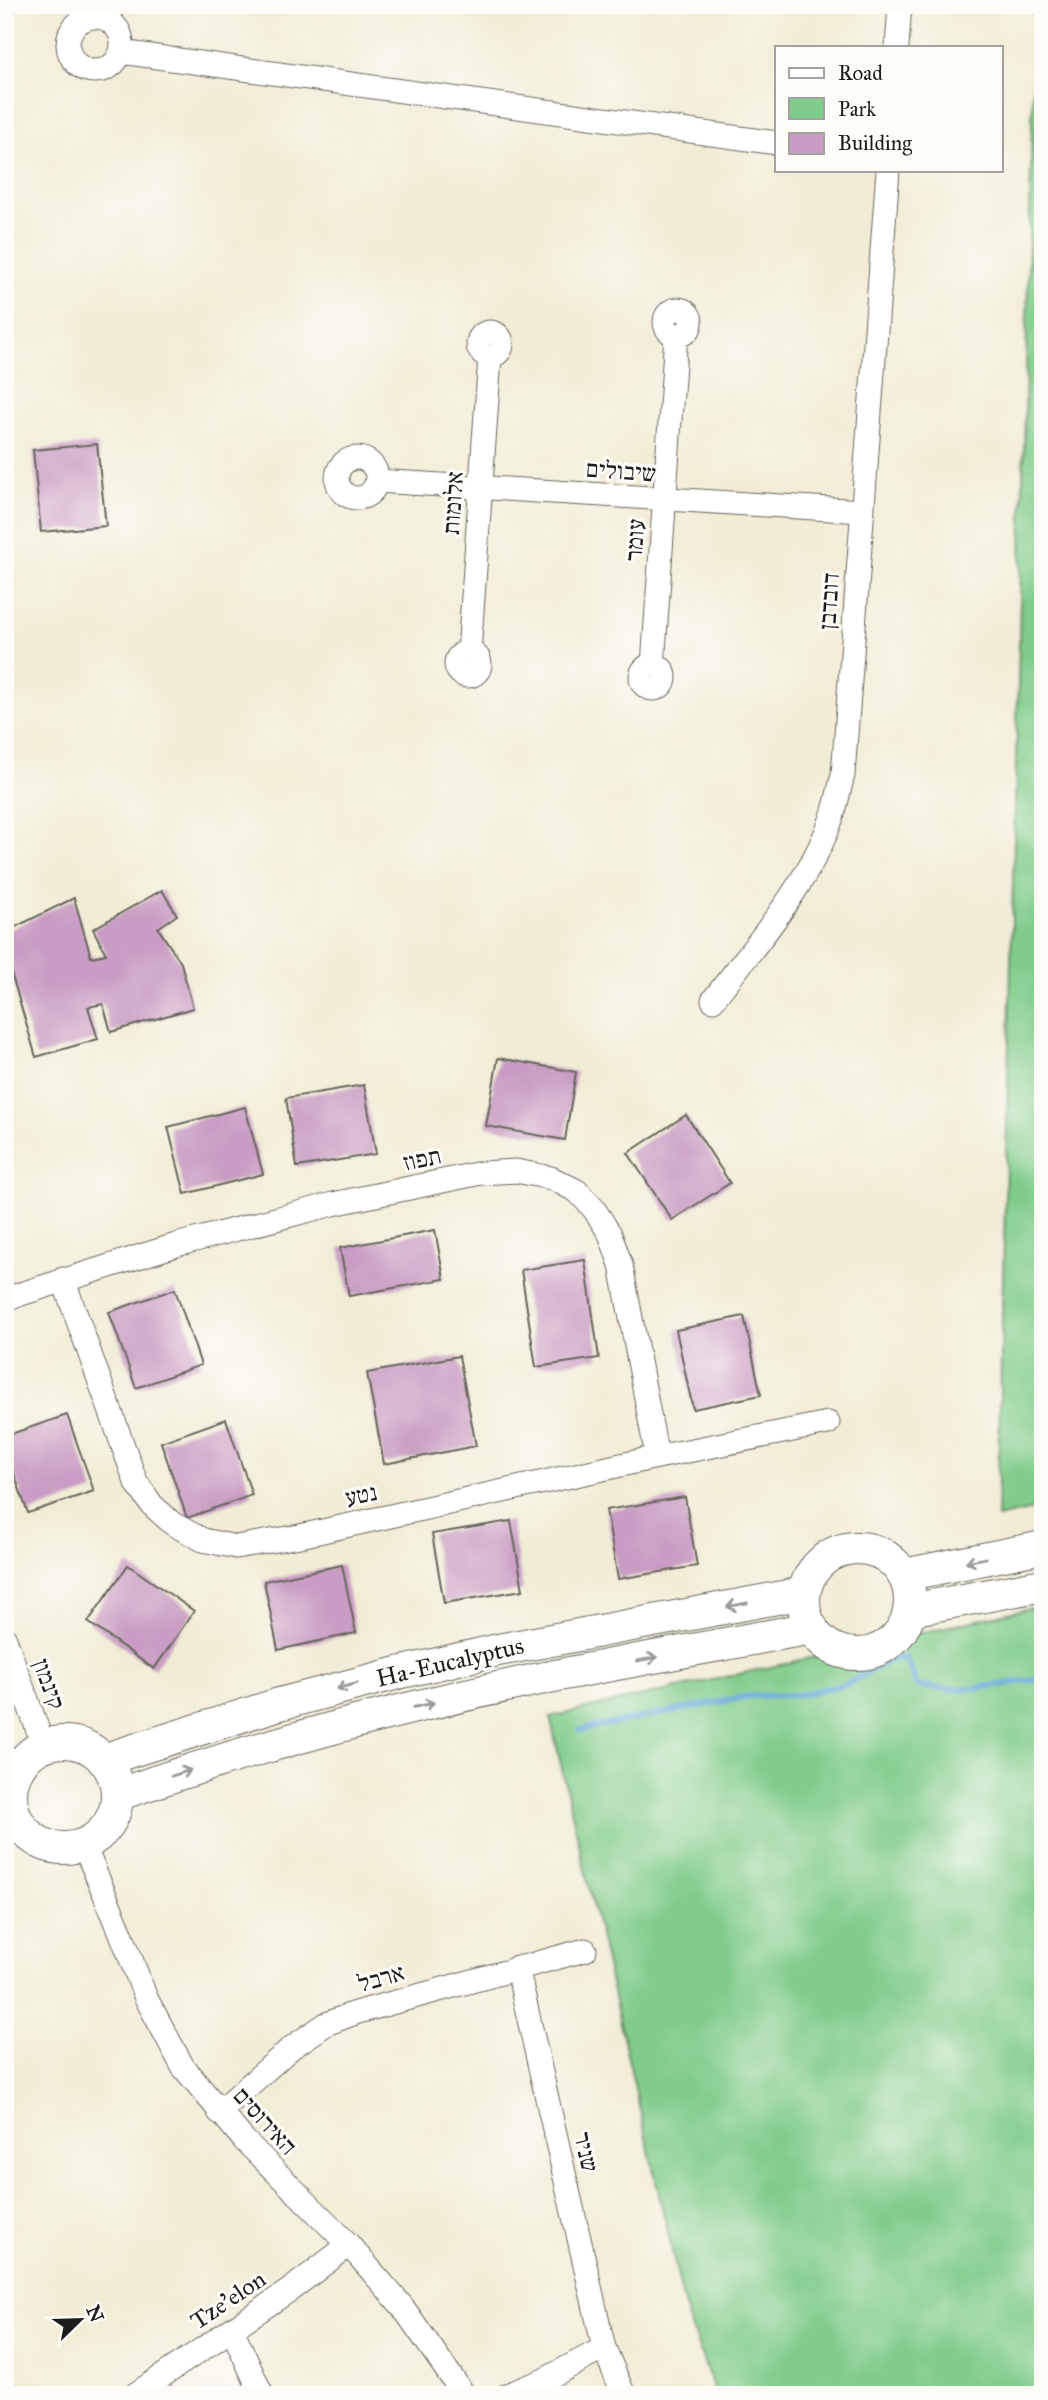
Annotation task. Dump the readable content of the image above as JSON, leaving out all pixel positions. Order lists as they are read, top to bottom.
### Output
{
  "streets": {
    "main road": ["Ha-Eucalyptus"],
    "street": [
      "שיבולים",
      "אלומות",
      "עומר",
      "דובדבן",
      "תפוז",
      "נטע",
      "קינמון",
      "ארבל",
      "האירוסים",
      "שניר",
      "Tze'elon"
    ]
  },
  "crossings": [
    ["שיבולים", "אלומות"],
    ["שיבולים", "עומר"],
    ["שיבולים", "דובדבן"],
    ["תפוז", "נטע"],
    ["Ha-Eucalyptus", "קינמון"],
    ["Ha-Eucalyptus", "האירוסים"],
    ["קינמון", "האירוסים"],
    ["ארבל", "האירוסים"],
    ["ארבל", "שניר"],
    ["האירוסים", "Tze'elon"]
  ],
  "legend": ["Road", "Park", "Building"],
  "north": "top right"
}
